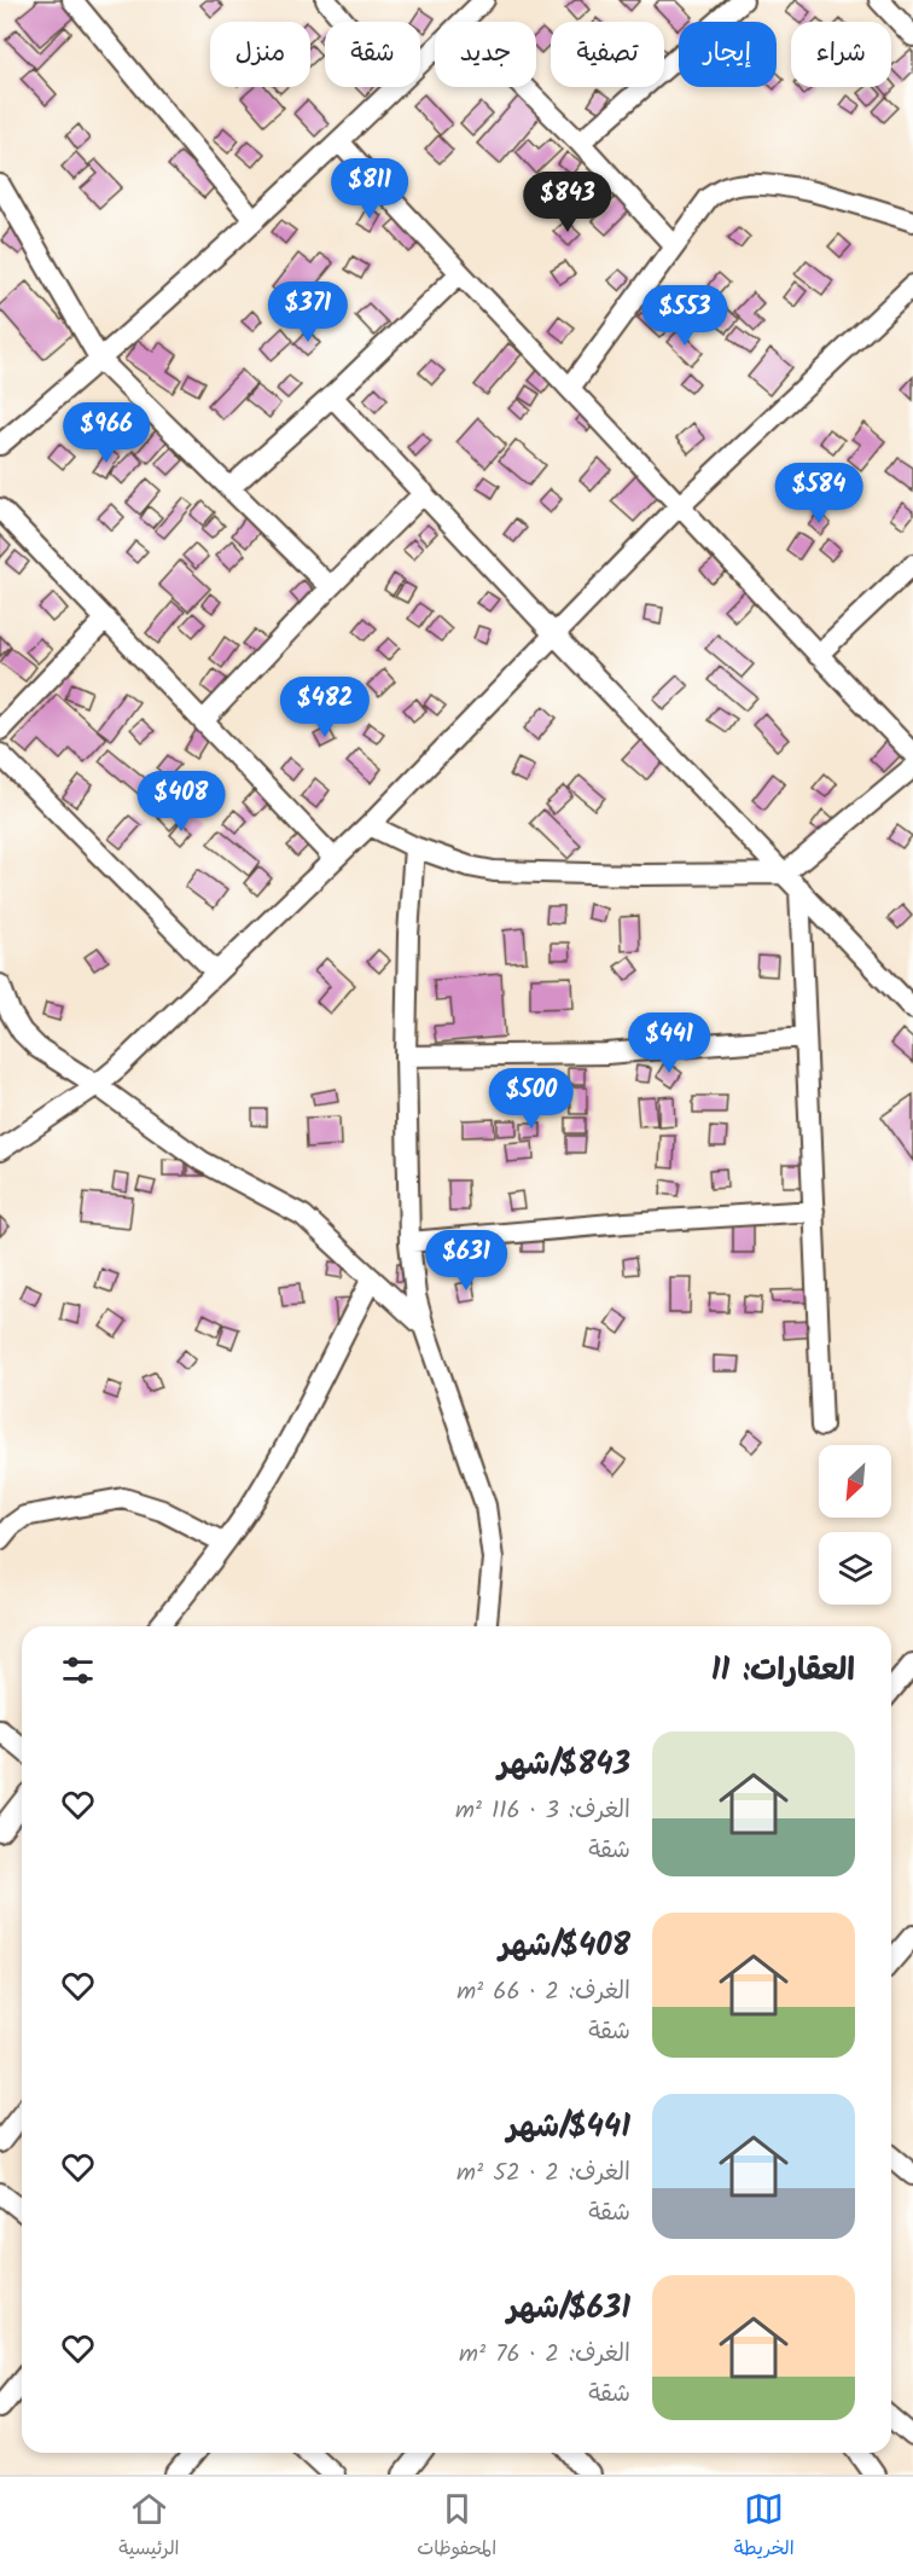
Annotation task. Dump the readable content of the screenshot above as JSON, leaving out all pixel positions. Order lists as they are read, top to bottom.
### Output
{
  "north": "bottom left",
  "page": {
    "chip": [
      "شراء",
      "إيجار",
      "تصفية",
      "جديد",
      "شقة",
      "منزل"
    ],
    "price": [
      "$811",
      "$843",
      "$371",
      "$553",
      "$966",
      "$584",
      "$482",
      "$408",
      "$441",
      "$500",
      "$631"
    ],
    "heading": "العقارات: 11",
    "list": [
      {
        "name": "$843/شهر",
        "note": "الغرف: 3 · 116 m² · شقة"
      },
      {
        "name": "$408/شهر",
        "note": "الغرف: 2 · 66 m² · شقة"
      },
      {
        "name": "$441/شهر",
        "note": "الغرف: 2 · 52 m² · شقة"
      },
      {
        "name": "$631/شهر",
        "note": "الغرف: 2 · 76 m² · شقة"
      }
    ],
    "tabs": ["الخريطة", "المحفوظات", "الرئيسية"]
  }
}
